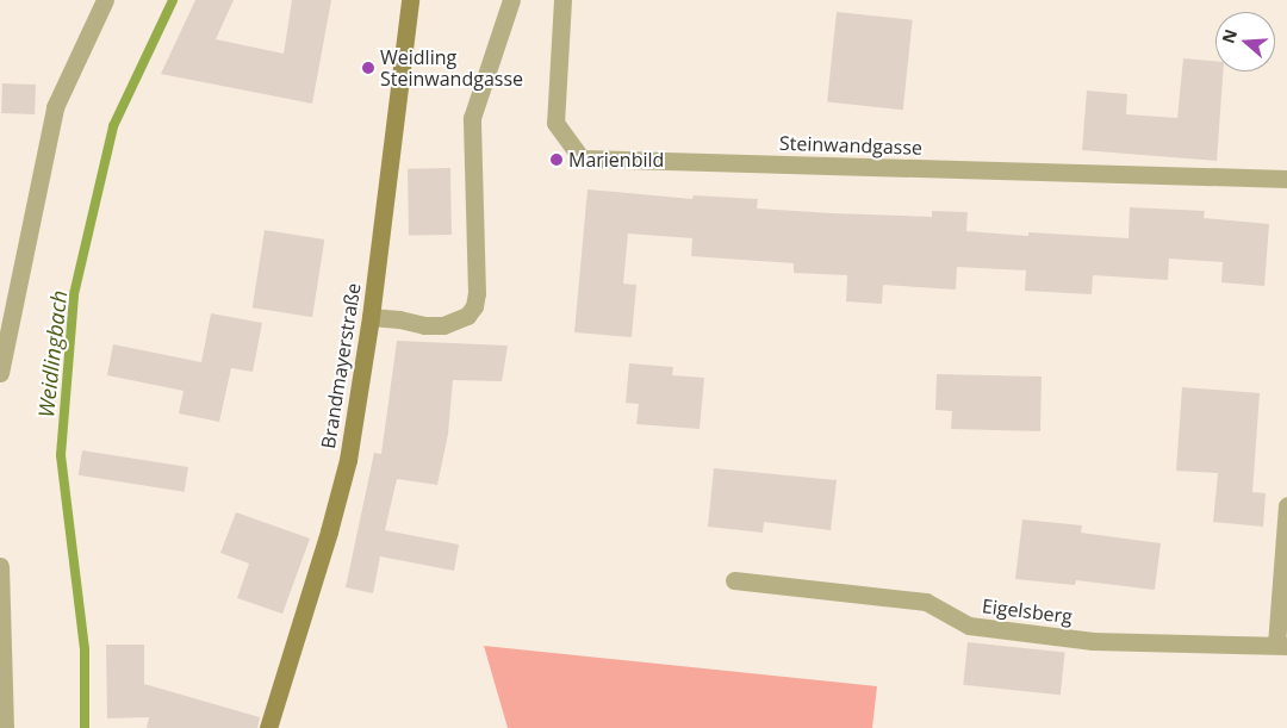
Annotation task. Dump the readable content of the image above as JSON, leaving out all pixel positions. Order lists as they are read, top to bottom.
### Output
{
  "streets": {
    "main road": ["Brandmayerstraße"],
    "street": ["Steinwandgasse", "Eigelsberg"]
  },
  "water": ["Weidlingbach"],
  "places": ["Weidling Steinwandgasse", "Marienbild"],
  "north": "left"
}
